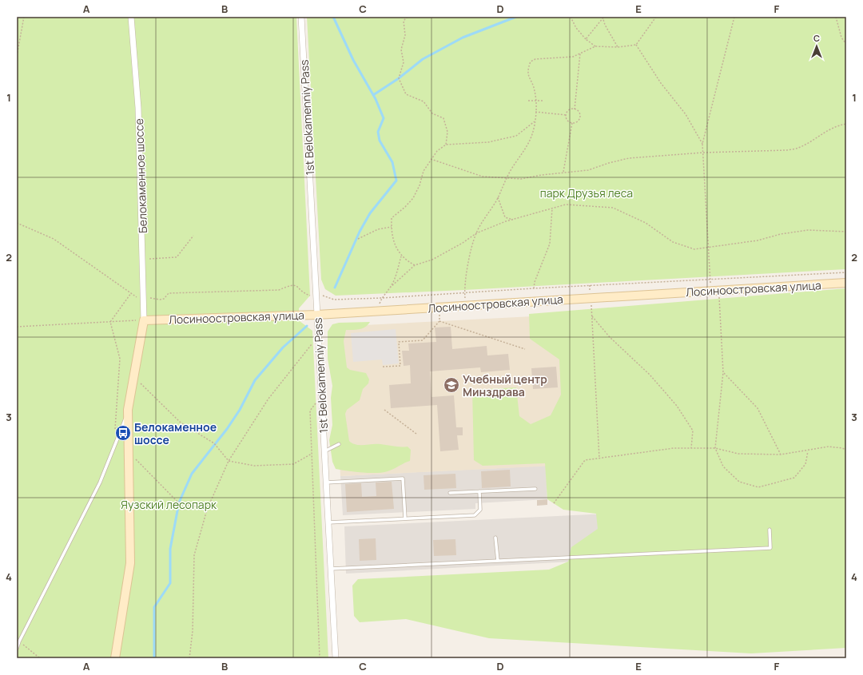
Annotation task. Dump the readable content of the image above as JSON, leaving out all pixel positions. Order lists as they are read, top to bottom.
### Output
{
  "streets": {
    "street": ["1st Belokamenniy Pass", "Белокаменное шоссе", "Лосиноостровская улица"]
  },
  "crossings": [
    ["1st Belokamenniy Pass", "Лосиноостровская улица"],
    ["Белокаменное шоссе", "Лосиноостровская улица"]
  ],
  "parks": ["парк Друзья леса", "Яузский лесопарк"],
  "places": {
    "school or university": ["Учебный центр Минздрава"],
    "bus stop": ["Белокаменное шоссе"]
  },
  "north": "top",
  "grid": {
    "columns": [
      "A",
      "B",
      "C",
      "D",
      "E",
      "F"
    ],
    "rows": [
      "1",
      "2",
      "3",
      "4"
    ]
  }
}
